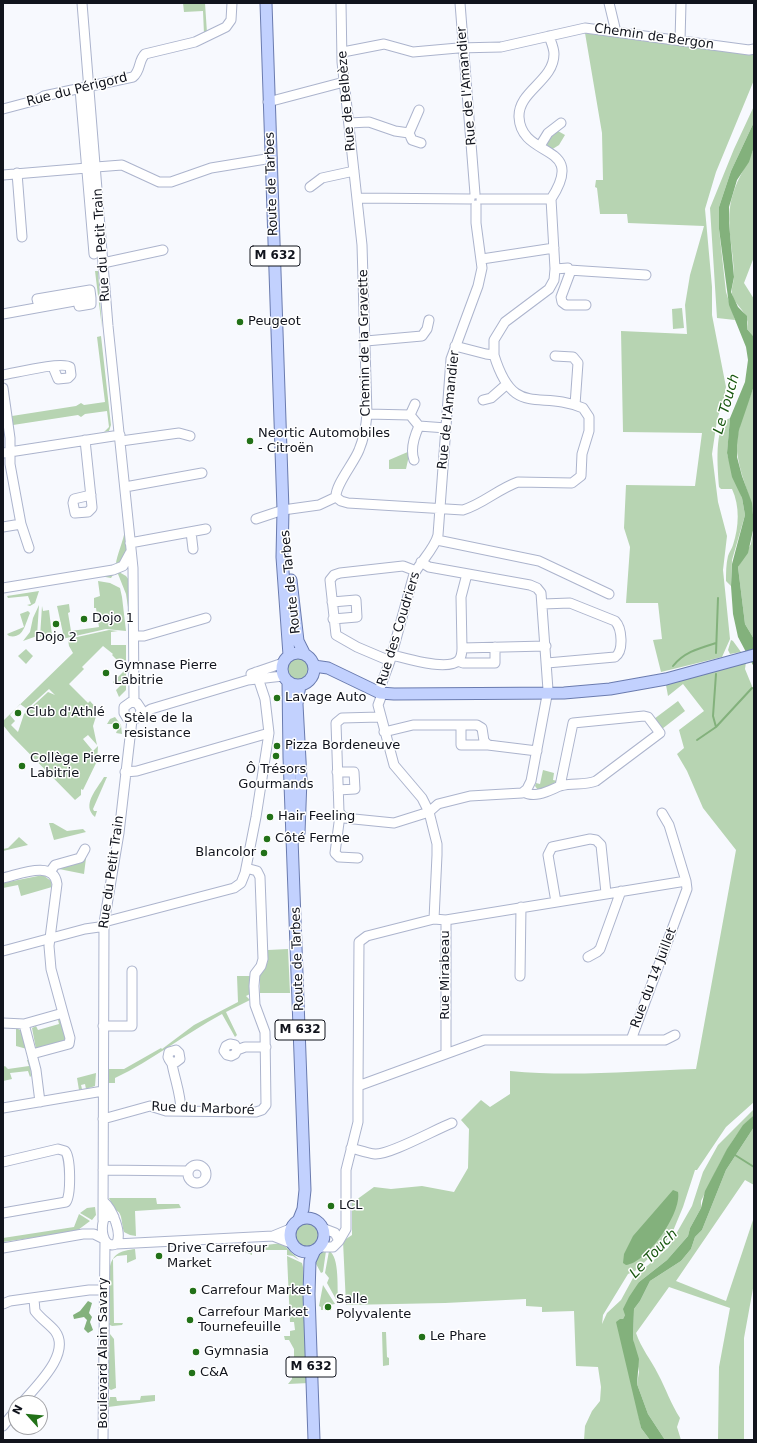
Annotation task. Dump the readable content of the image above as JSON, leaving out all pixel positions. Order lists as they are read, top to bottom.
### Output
{
  "streets": {
    "main road": ["Route de Tarbes", "M 632"],
    "street": [
      "Chemin de Bergon",
      "Rue de l'Amandier",
      "Rue du Périgord",
      "Rue de Belbèze",
      "Rue du Petit Train",
      "Chemin de la Gravette",
      "Rue des Coudriers",
      "Rue Mirabeau",
      "Rue du 14 Juillet",
      "Rue du Marboré",
      "Boulevard Alain Savary"
    ]
  },
  "crossings": [
    ["Chemin de Bergon", "Rue de l'Amandier"],
    ["Chemin de Bergon", "Rue de Belbèze"],
    ["Rue du Périgord", "Rue du Petit Train"],
    ["Rue de Belbèze", "Chemin de la Gravette"],
    ["Route de Tarbes", "M 632"],
    ["Rue du Petit Train", "Rue du Marboré"],
    ["Rue du Petit Train", "Boulevard Alain Savary"],
    ["Rue des Coudriers", "Rue Mirabeau"],
    ["Rue Mirabeau", "Rue du 14 Juillet"]
  ],
  "water": ["Le Touch"],
  "places": [
    "Peugeot",
    "Neortic Automobiles - Citroën",
    "Dojo 1",
    "Dojo 2",
    "Gymnase Pierre Labitrie",
    "Lavage Auto",
    "Club d'Athlé",
    "Stèle de la resistance",
    "Pizza Bordeneuve",
    "Ô Trésors Gourmands",
    "Collège Pierre Labitrie",
    "Hair Feeling",
    "Côté Ferme",
    "Blancolor",
    "LCL",
    "Drive Carrefour Market",
    "Carrefour Market",
    "Salle Polyvalente",
    "Carrefour Market Tournefeuille",
    "Le Phare",
    "Gymnasia",
    "C&A"
  ],
  "north": "top left"
}
